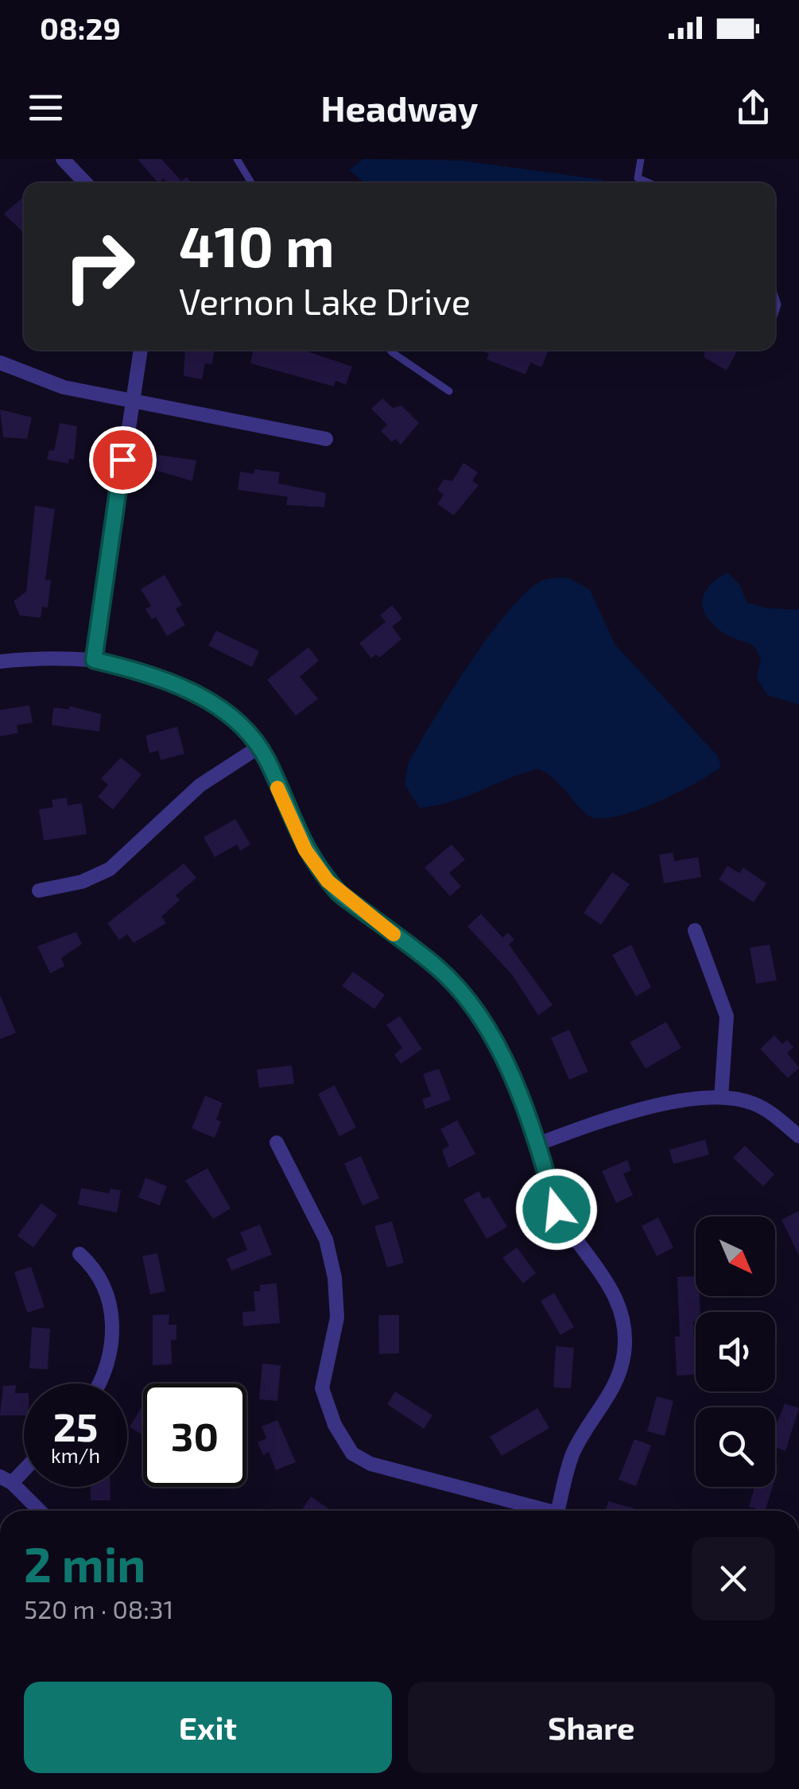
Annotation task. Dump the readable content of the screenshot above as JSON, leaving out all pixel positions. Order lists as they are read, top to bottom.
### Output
{
  "north": "bottom right",
  "page": {
    "status": "08:29",
    "header": "Headway",
    "turn": ["410 m", "Vernon Lake Drive"],
    "speed": "25 km/h",
    "limit": "30",
    "heading": ["2 min", "520 m · 08:31"],
    "buttons": ["Exit", "Share"]
  }
}
